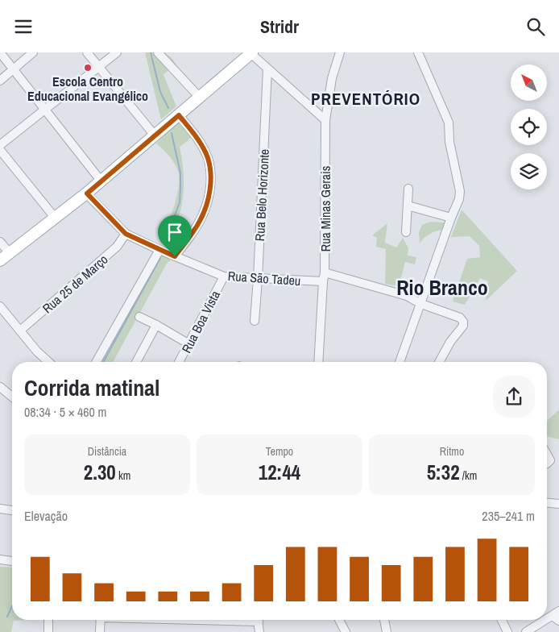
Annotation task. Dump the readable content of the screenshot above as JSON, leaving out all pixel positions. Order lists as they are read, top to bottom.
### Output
{
  "streets": {
    "street": [
      "Rua Belo Horizonte",
      "Rua Minas Gerais",
      "Rua São Tadeu",
      "Rua 25 de Março",
      "Rua Boa Vista"
    ]
  },
  "crossings": [
    ["Rua Belo Horizonte", "Rua São Tadeu"],
    ["Rua Minas Gerais", "Rua São Tadeu"],
    ["Rua São Tadeu", "Rua 25 de Março"],
    ["Rua São Tadeu", "Rua Boa Vista"]
  ],
  "districts": ["PREVENTÓRIO", "Rio Branco"],
  "places": ["Escola Centro Educacional Evangélico"],
  "north": "top left",
  "page": {
    "header": "Stridr",
    "heading": ["Corrida matinal", "08:34 · 5 × 460 m"],
    "stats": [
      ["Distância", "2.30 km"],
      ["Tempo", "12:44"],
      ["Ritmo", "5:32 /km"]
    ],
    "chart": ["Elevação", "235–241 m"]
  }
}
